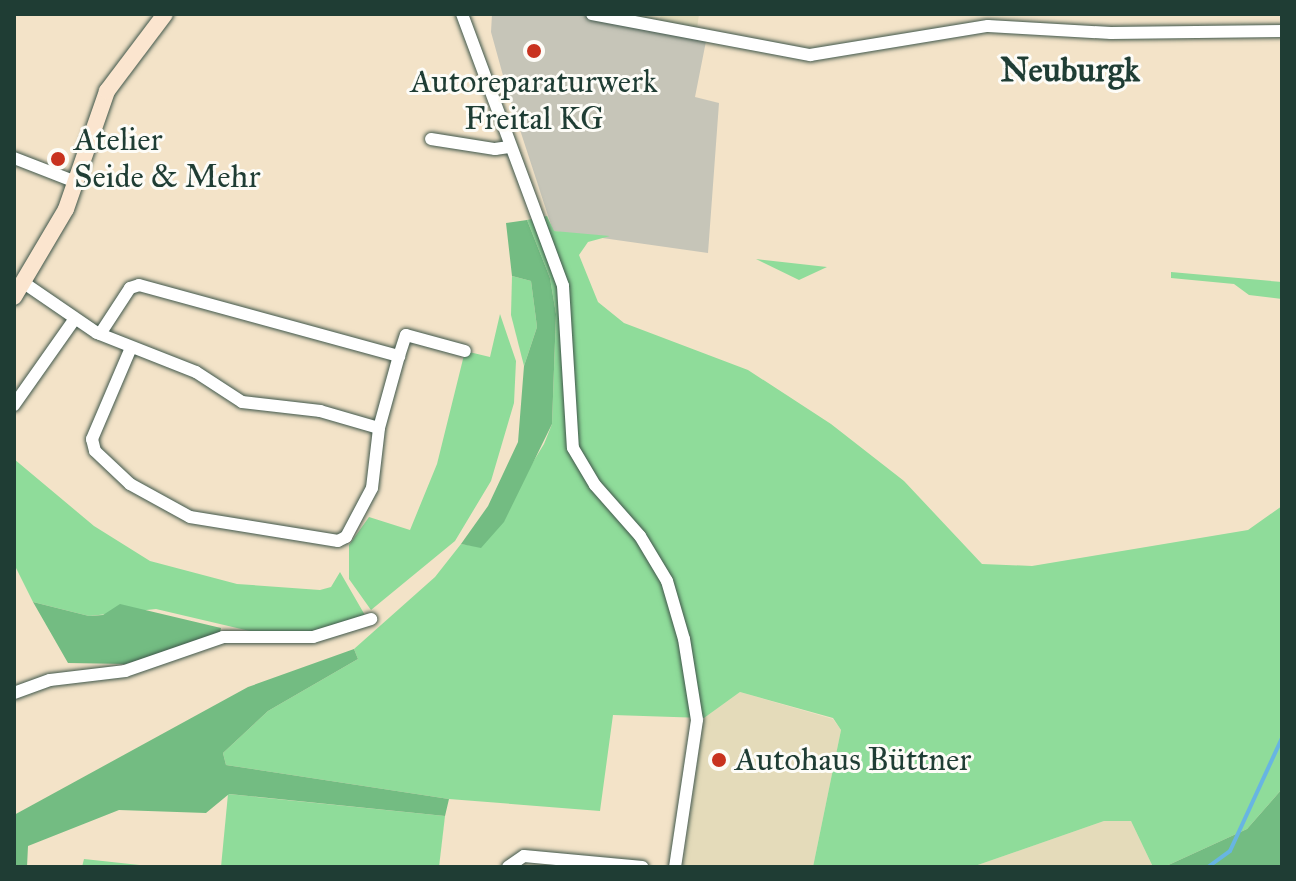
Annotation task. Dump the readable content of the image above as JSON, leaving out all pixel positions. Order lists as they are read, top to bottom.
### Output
{
  "districts": ["Neuburgk"],
  "places": ["Autoreparaturwerk Freital KG", "Atelier Seide & Mehr", "Autohaus Büttner"]
}
